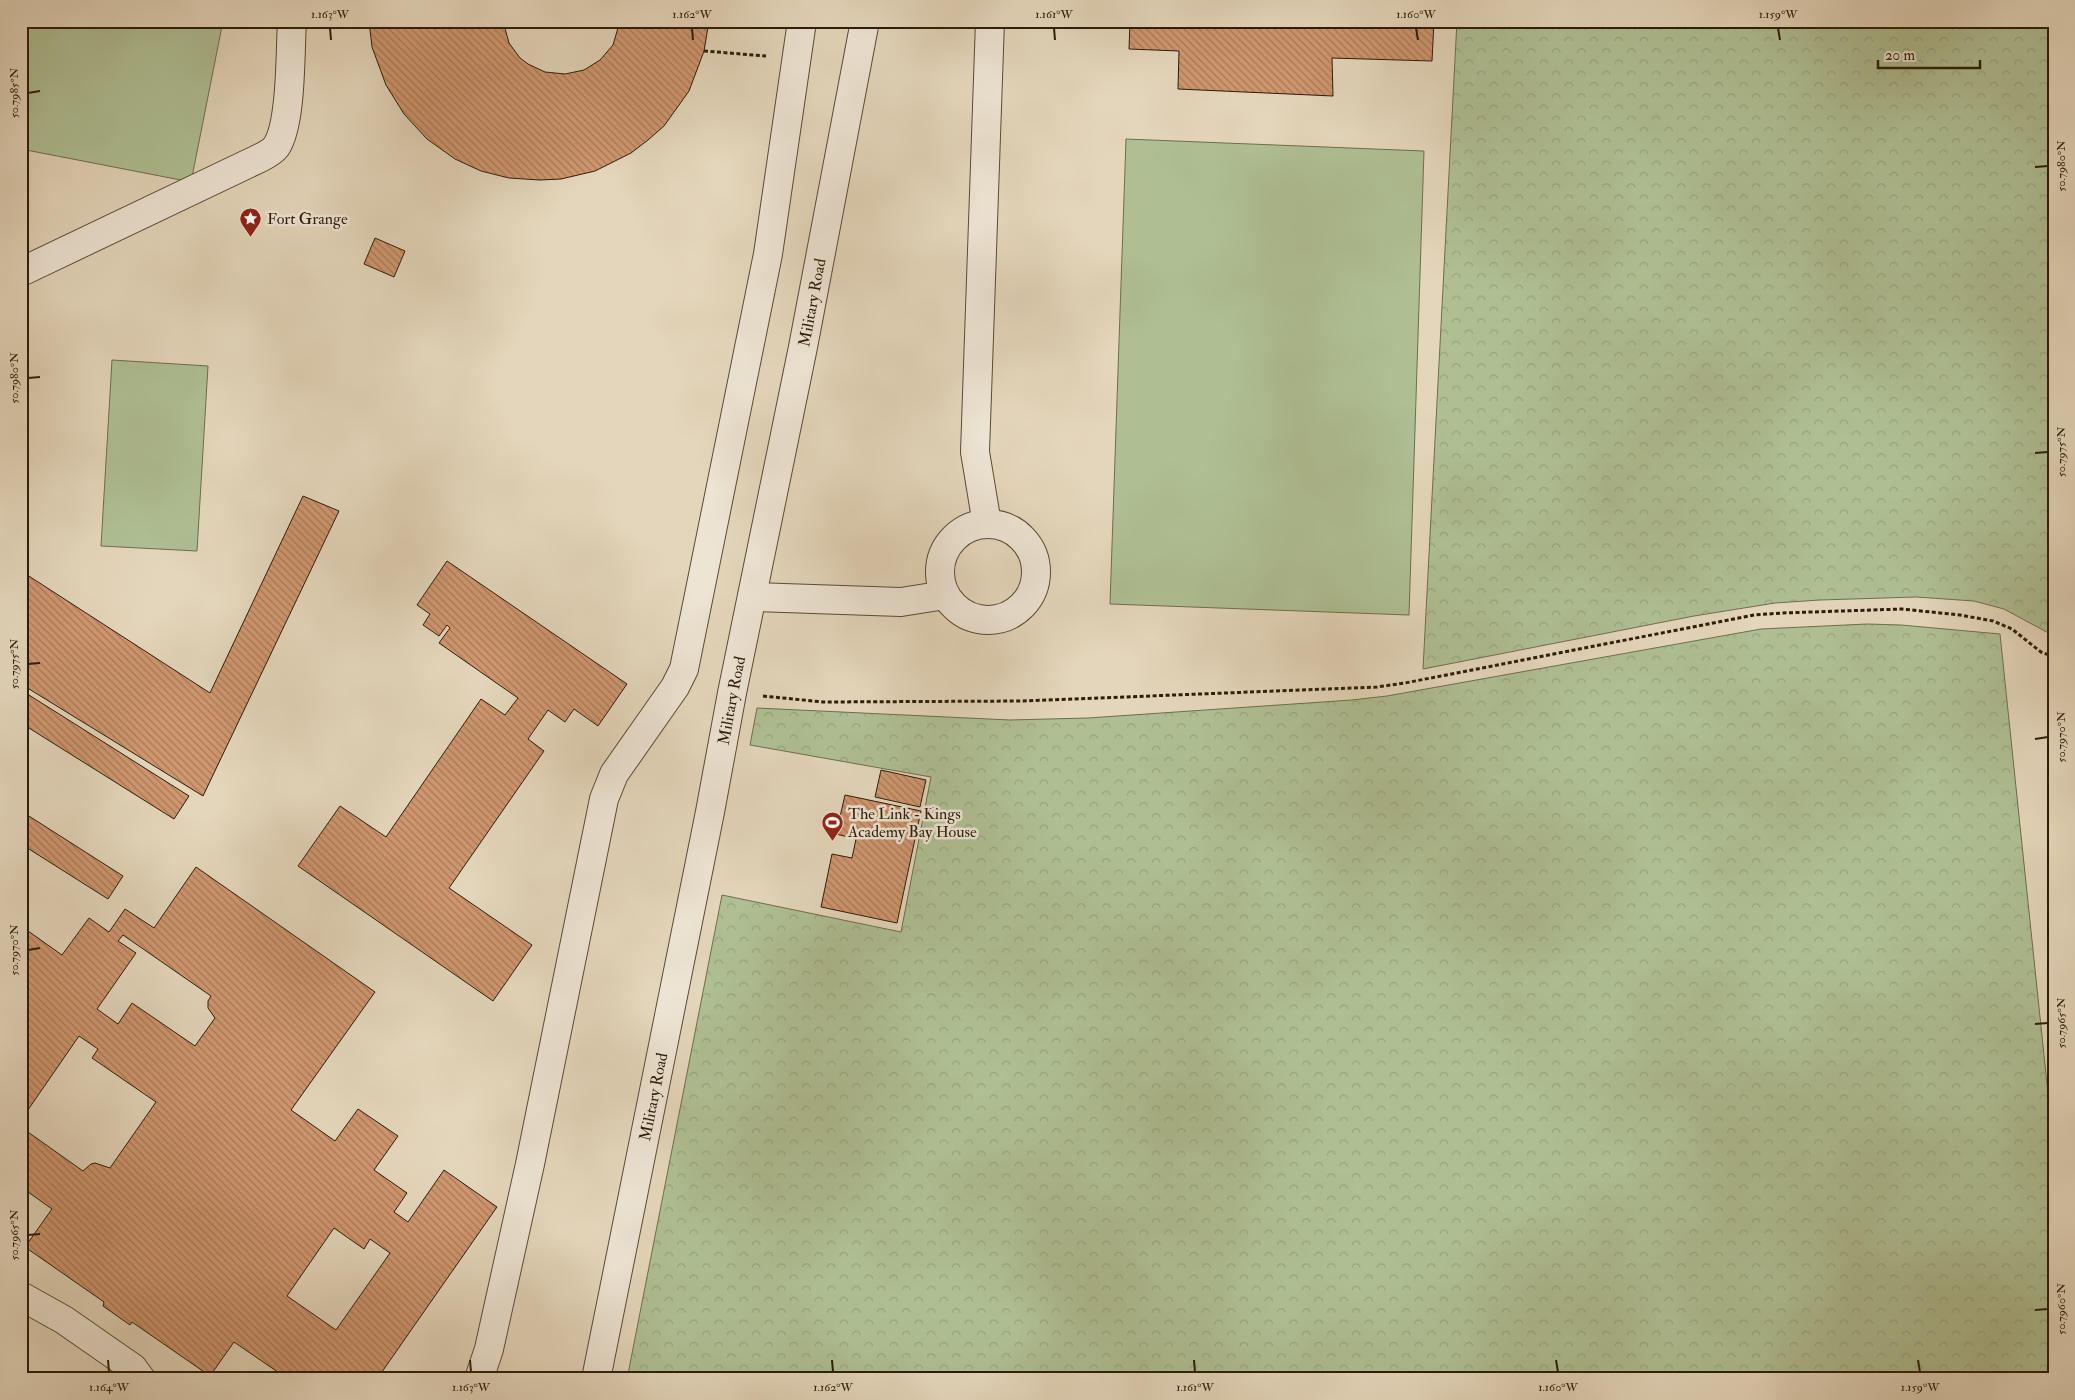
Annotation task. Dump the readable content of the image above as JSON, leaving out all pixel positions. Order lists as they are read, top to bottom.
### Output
{
  "streets": {
    "street": ["Military Road"]
  },
  "places": {
    "place": ["Fort Grange"],
    "sports": ["The Link - Kings Academy Bay House"]
  },
  "scale_bar": "20 m",
  "coordinates": [
    "1.163°W",
    "1.162°W",
    "1.161°W",
    "1.160°W",
    "1.159°W",
    "50.7985°N",
    "50.7980°N",
    "50.7975°N",
    "50.7970°N",
    "50.7965°N",
    "50.7960°N",
    "1.164°W"
  ]
}
